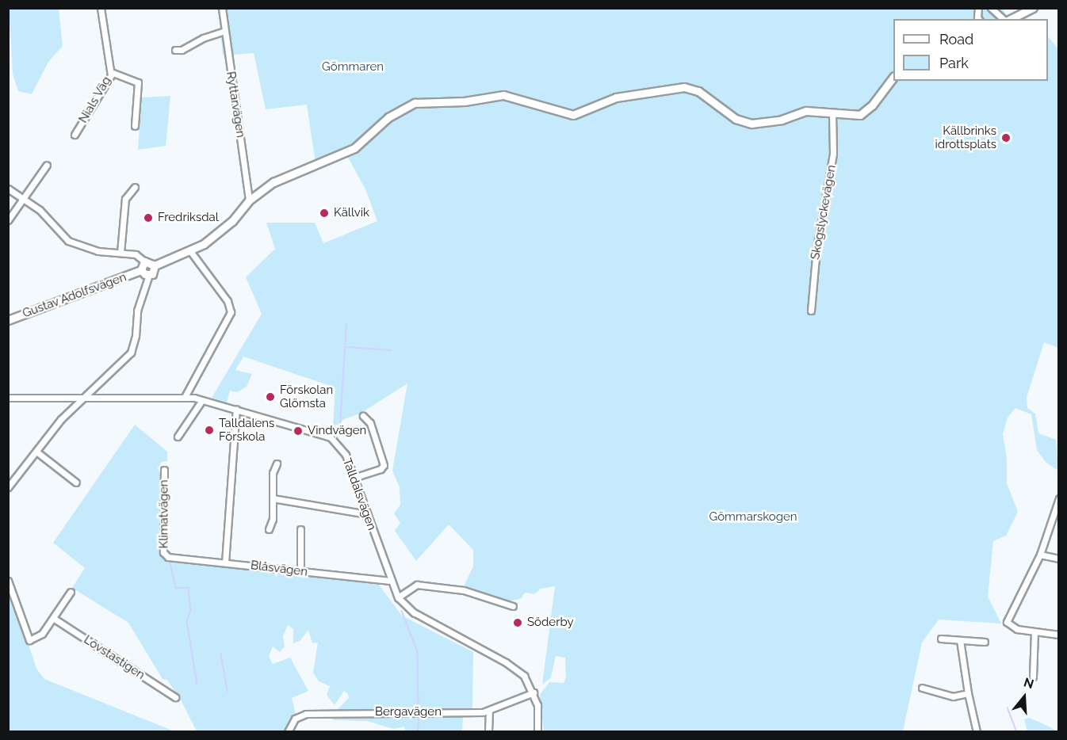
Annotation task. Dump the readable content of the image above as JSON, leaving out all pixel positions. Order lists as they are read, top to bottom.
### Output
{
  "streets": {
    "street": [
      "Nials Väg",
      "Ryttarvägen",
      "Skogslyckevägen",
      "Gustav Adolfsvägen",
      "Talldalsvägen",
      "Klimatvägen",
      "Blåsvägen",
      "Lövstastigen",
      "Bergavägen"
    ]
  },
  "crossings": [
    ["Talldalsvägen", "Blåsvägen"],
    ["Talldalsvägen", "Bergavägen"],
    ["Klimatvägen", "Blåsvägen"]
  ],
  "parks": ["Gömmaren", "Gömmarskogen"],
  "places": [
    "Källbrinks idrottsplats",
    "Källvik",
    "Fredriksdal",
    "Förskolan Glömsta",
    "Talldalens Förskola",
    "Vindvägen",
    "Söderby"
  ],
  "legend": ["Road", "Park"],
  "north": "top"
}
